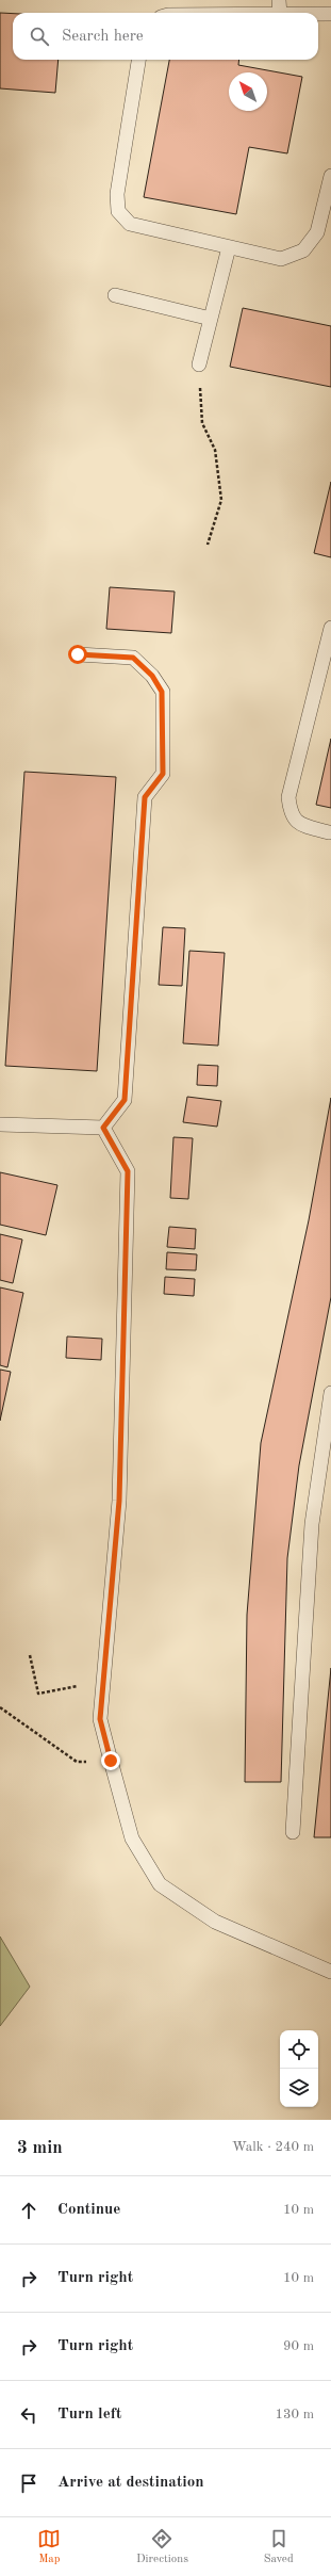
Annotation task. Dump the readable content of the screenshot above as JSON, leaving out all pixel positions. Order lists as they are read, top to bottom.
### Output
{
  "north": "top left",
  "page": {
    "search": "Search here",
    "heading": ["3 min", "Walk · 240 m"],
    "list": [
      ["Continue", "10 m"],
      ["Turn right", "10 m"],
      ["Turn right", "90 m"],
      ["Turn left", "130 m"],
      "Arrive at destination"
    ],
    "nav": ["Map", "Directions", "Saved"]
  }
}
